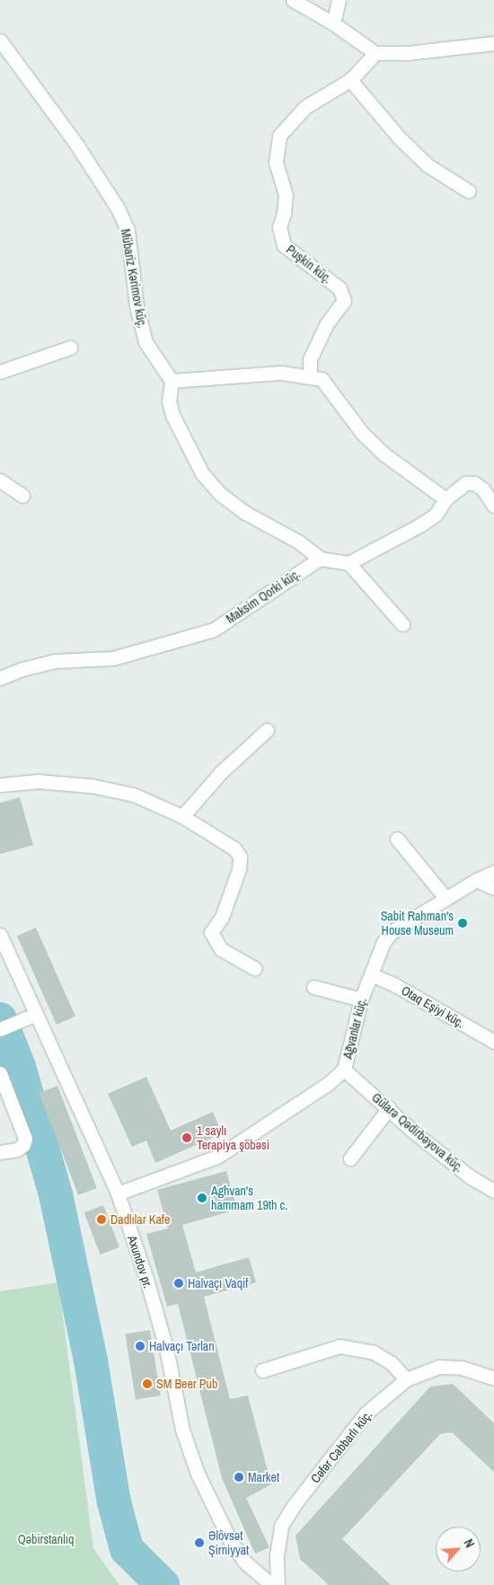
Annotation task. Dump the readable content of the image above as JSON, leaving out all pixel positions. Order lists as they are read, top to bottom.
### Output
{
  "streets": {
    "street": [
      "Puşkin küç.",
      "Mübariz Kərimov küç.",
      "Maksim Qorki küç.",
      "Otaq Eşiyi küç.",
      "Ağvanlar küç.",
      "Gülarə Qədirbəyova küç.",
      "Axundov pr.",
      "Cəfər Cabbarlı küç."
    ]
  },
  "crossings": [
    ["Otaq Eşiyi küç.", "Ağvanlar küç."],
    ["Ağvanlar küç.", "Gülarə Qədirbəyova küç."],
    ["Ağvanlar küç.", "Axundov pr."]
  ],
  "parks": ["Qəbirstanlıq"],
  "places": [
    "Sabit Rahman's House Museum",
    "1 saylı Terapiya şöbəsi",
    "Aghvan's hammam 19th c.",
    "Dadlılar Kafe",
    "Halvaçı Vaqif",
    "Halvaçı Tərlan",
    "SM Beer Pub",
    "Market",
    "Əlövsət Şirniyyat"
  ],
  "north": "top right"
}
